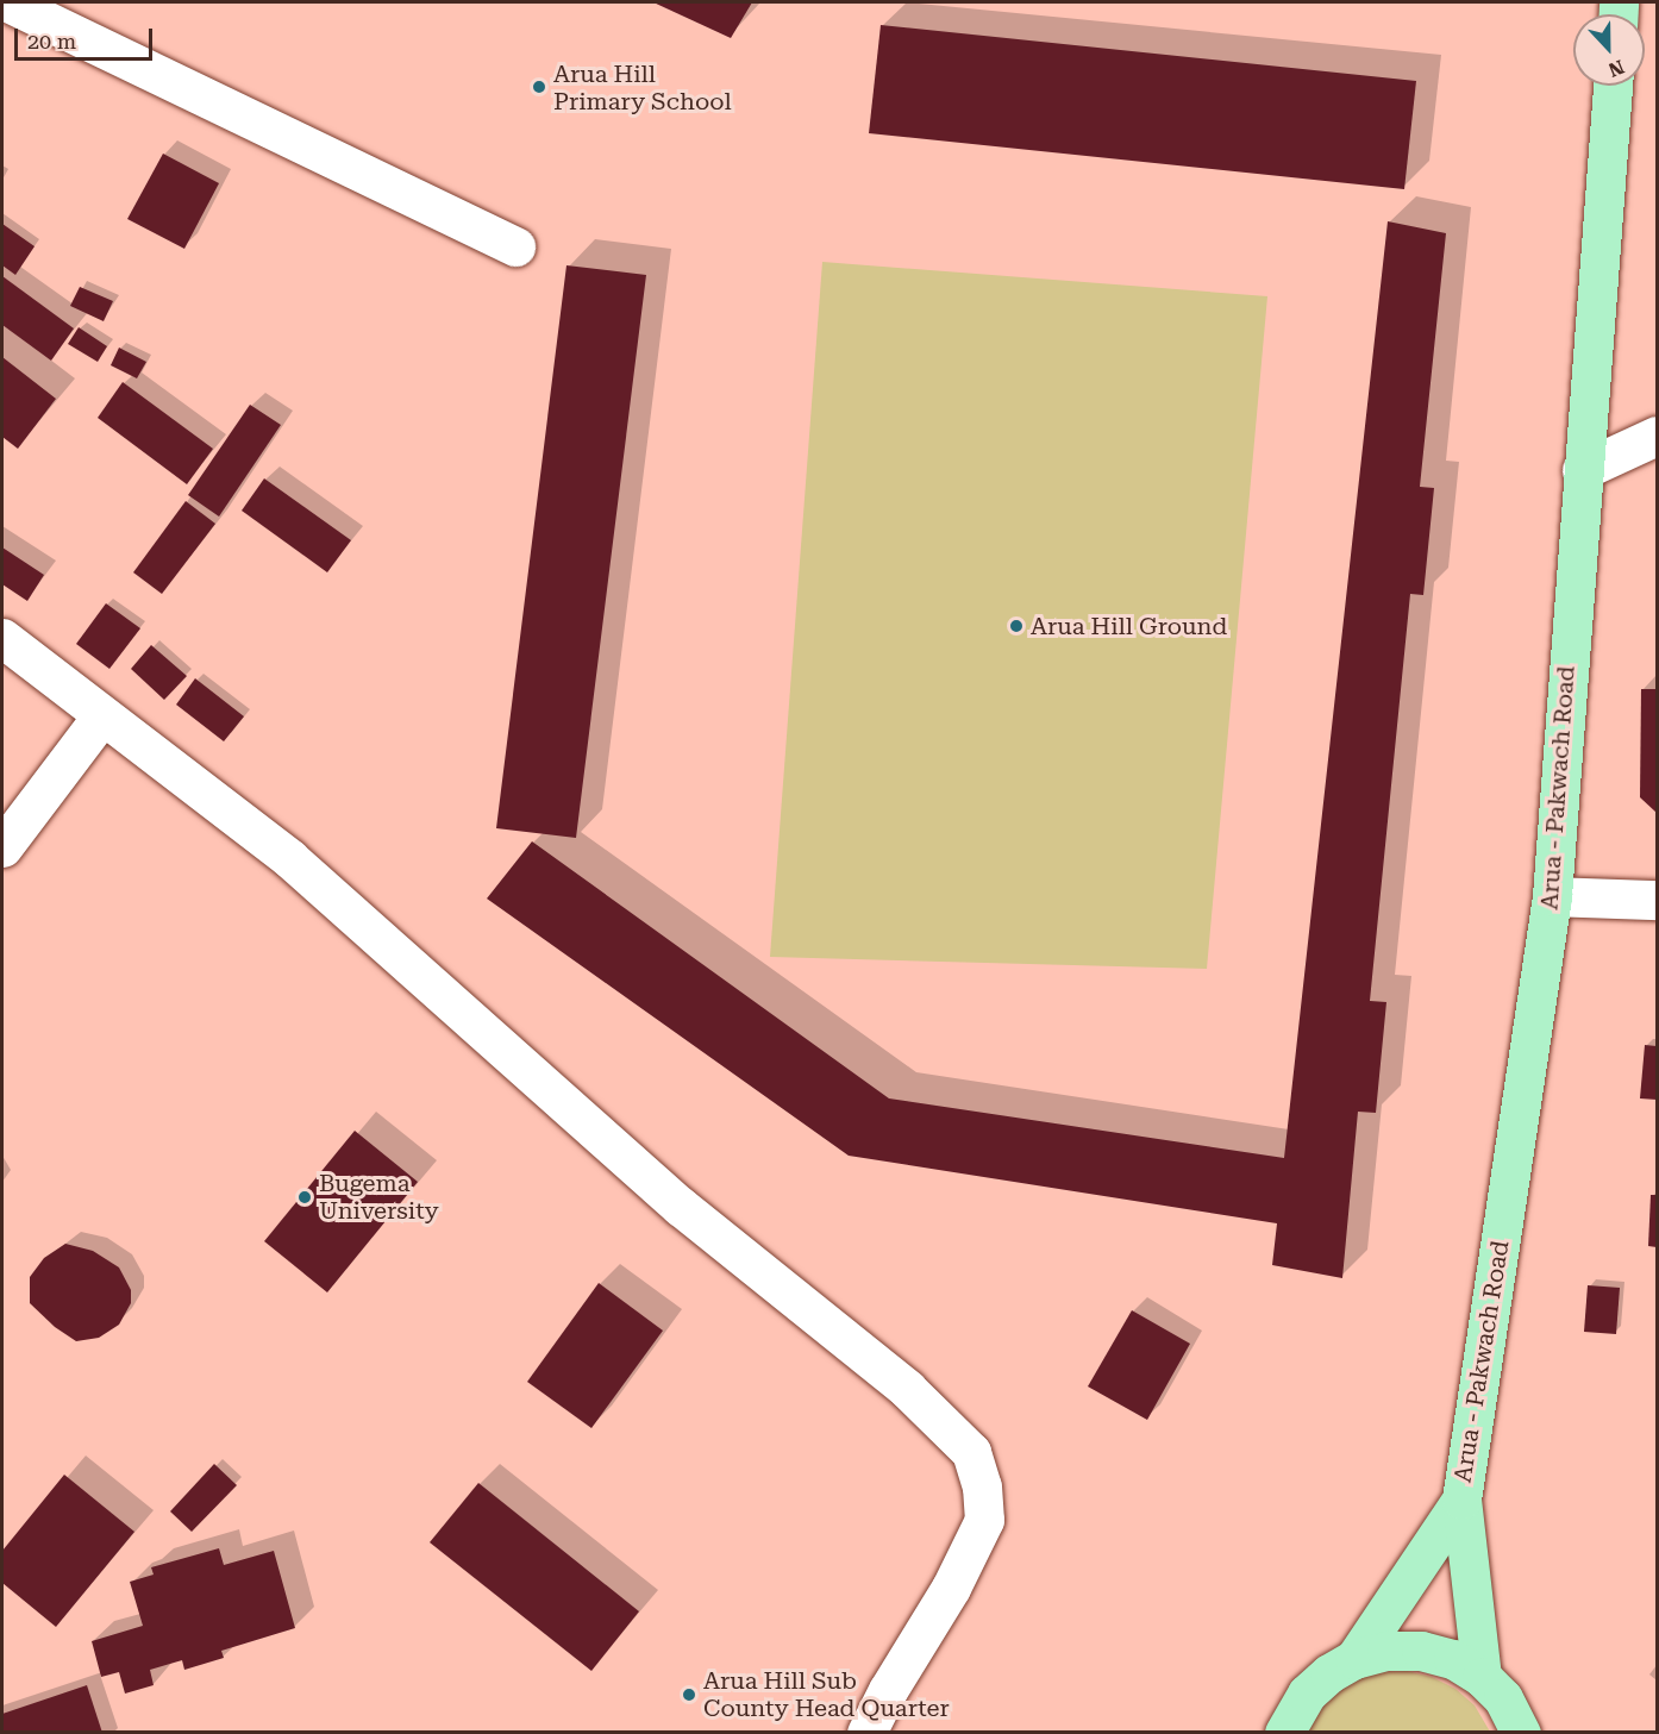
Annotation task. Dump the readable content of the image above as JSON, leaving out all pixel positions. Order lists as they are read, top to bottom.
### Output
{
  "streets": {
    "main road": ["Arua - Pakwach Road"]
  },
  "places": [
    "Arua Hill Primary School",
    "Arua Hill Ground",
    "Bugema University",
    "Arua Hill Sub County Head Quarter"
  ],
  "scale_bar": "20 m",
  "north": "bottom"
}
